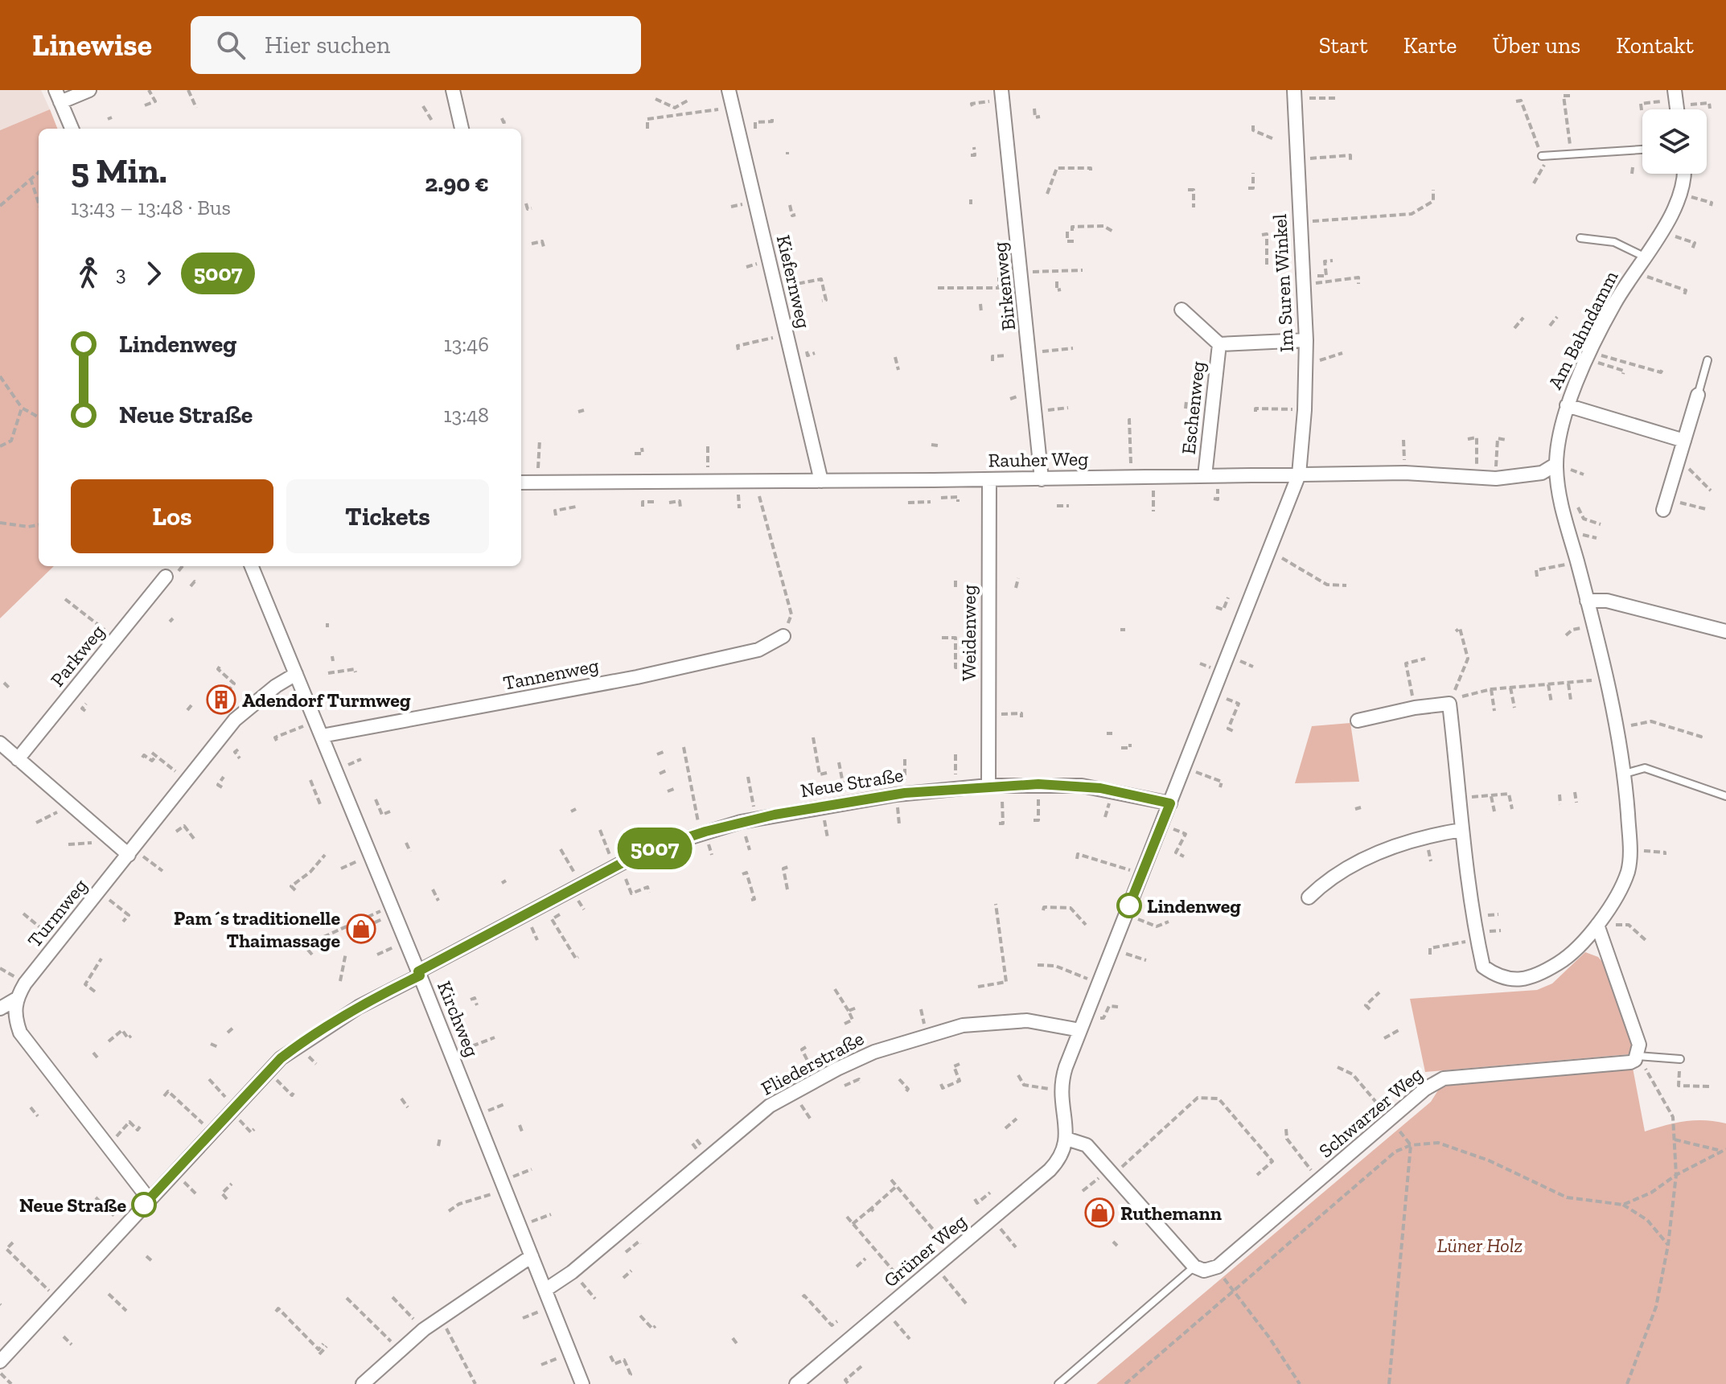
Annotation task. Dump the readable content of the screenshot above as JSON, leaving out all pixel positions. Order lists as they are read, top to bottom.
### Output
{
  "streets": {
    "street": [
      "Kiefernweg",
      "Im Suren Winkel",
      "Birkenweg",
      "Am Bahndamm",
      "Eschenweg",
      "Rauher Weg",
      "Weidenweg",
      "Parkweg",
      "Tannenweg",
      "Neue Straße",
      "Turmweg",
      "Kirchweg",
      "Fliederstraße",
      "Schwarzer Weg",
      "Grüner Weg"
    ]
  },
  "crossings": [
    ["Kiefernweg", "Rauher Weg"],
    ["Im Suren Winkel", "Eschenweg"],
    ["Im Suren Winkel", "Rauher Weg"],
    ["Birkenweg", "Rauher Weg"],
    ["Am Bahndamm", "Rauher Weg"],
    ["Eschenweg", "Rauher Weg"],
    ["Rauher Weg", "Weidenweg"],
    ["Weidenweg", "Neue Straße"],
    ["Tannenweg", "Kirchweg"],
    ["Neue Straße", "Kirchweg"],
    ["Turmweg", "Kirchweg"],
    ["Kirchweg", "Fliederstraße"]
  ],
  "parks": ["Lüner Holz"],
  "places": {
    "building": ["Adendorf Turmweg"],
    "other": ["Lindenweg", "Neue Straße"],
    "shop": ["Pam´s traditionelle Thaimassage", "Ruthemann"]
  },
  "lines": ["bus line 5007"],
  "page": {
    "header": "Linewise",
    "search": "Hier suchen",
    "nav": [
      "Start",
      "Karte",
      "Über uns",
      "Kontakt"
    ],
    "on_map": "5007",
    "heading": ["5 Min.", "13:43 – 13:48 · Bus", "2.90 €"],
    "legs": ["3", "5007"],
    "list": [
      {
        "name": "Lindenweg",
        "value": "13:46"
      },
      {
        "name": "Neue Straße",
        "value": "13:48"
      }
    ],
    "buttons": ["Los", "Tickets"]
  }
}
